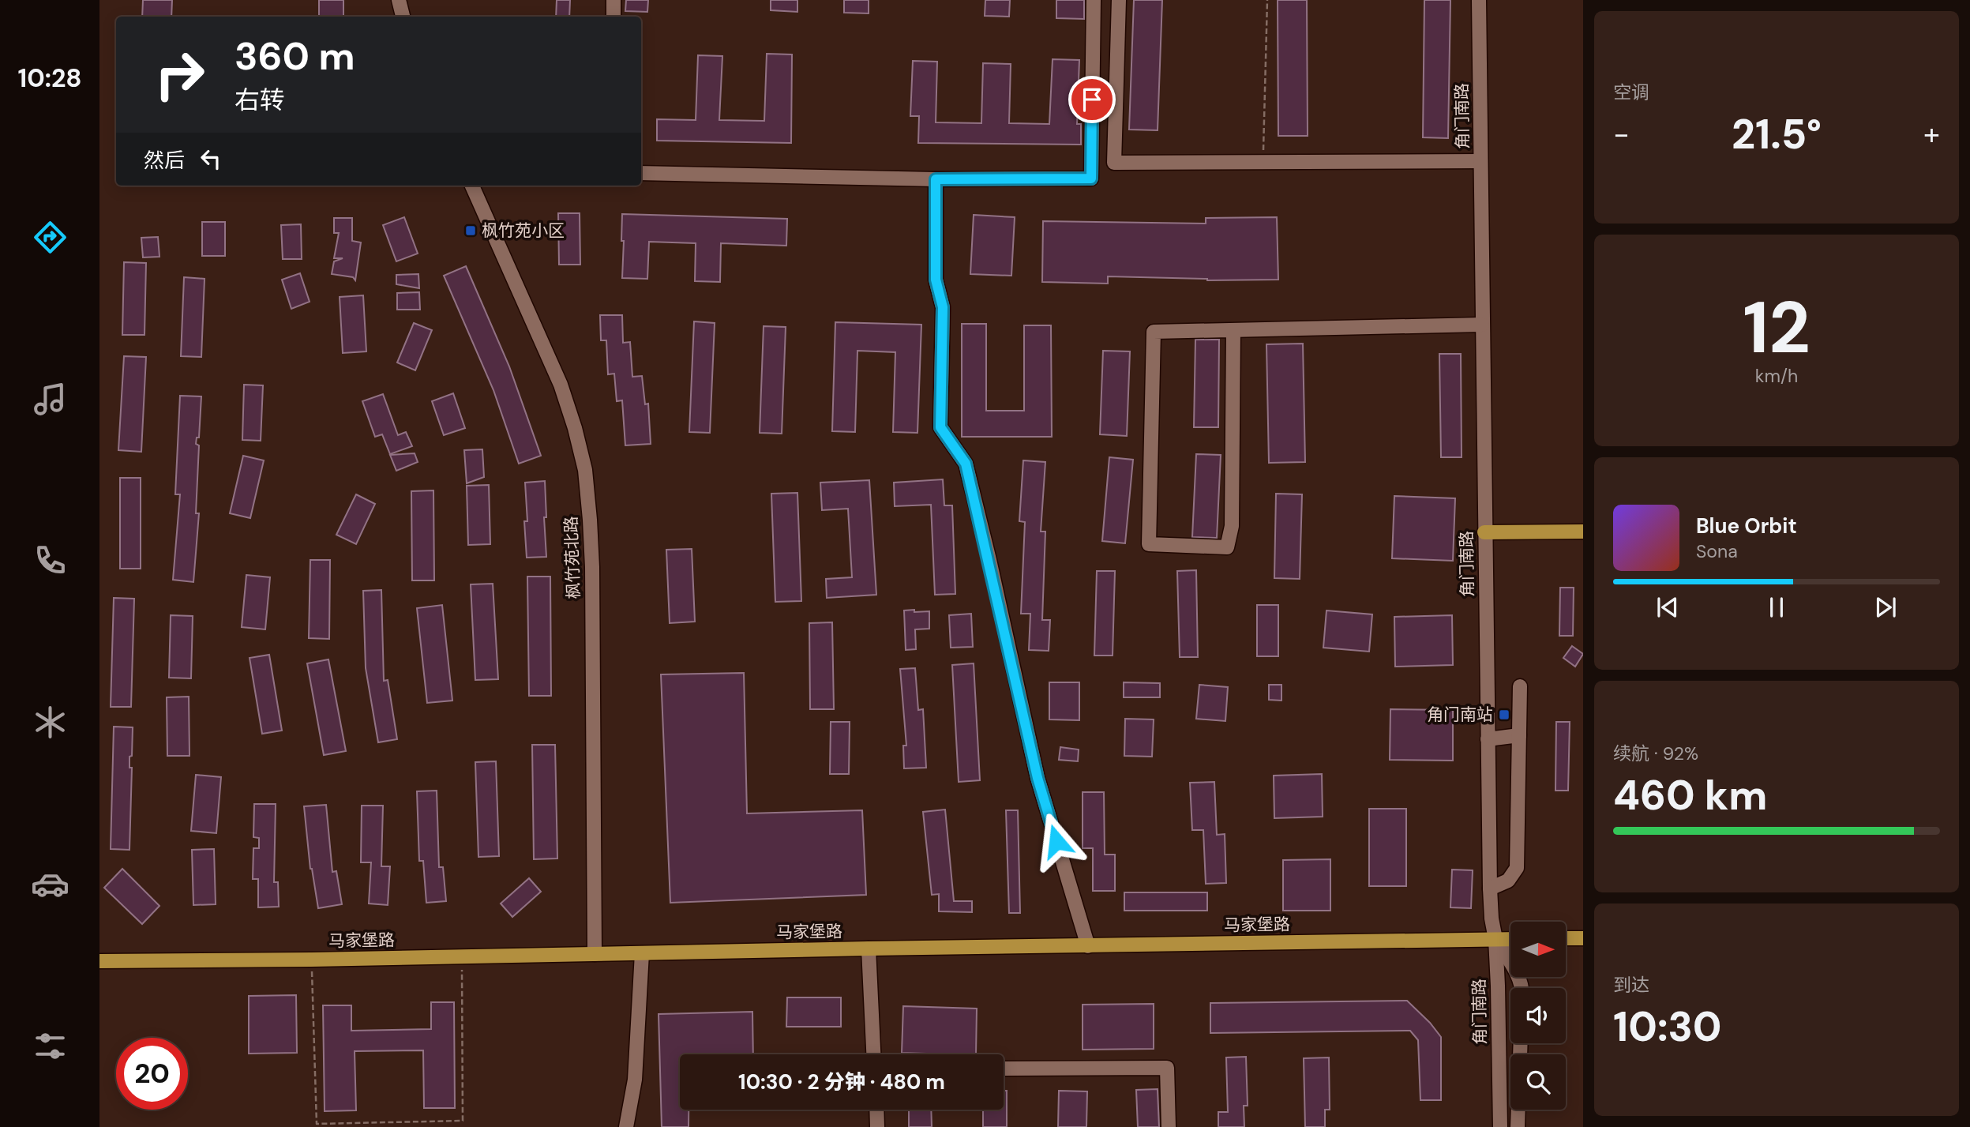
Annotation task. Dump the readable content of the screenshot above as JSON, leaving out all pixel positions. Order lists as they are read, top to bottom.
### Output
{
  "streets": {
    "main road": ["马家堡路"],
    "street": ["角门南路", "枫竹苑北路"]
  },
  "crossings": [
    ["角门南路", "马家堡路"],
    ["枫竹苑北路", "马家堡路"]
  ],
  "places": {
    "transit": ["枫竹苑小区", "角门南站"]
  },
  "north": "right",
  "page": {
    "tabs": "10:28",
    "tile": [
      "空调",
      ["12", "km/h"],
      ["续航 · 92%", "460 km"],
      ["到达", "10:30"]
    ],
    "turn": ["360 m", "右转"],
    "heat": ["−", "21.5°", "+"],
    "then": "然后",
    "song": ["Blue Orbit", "Sona"],
    "limit": "20",
    "trip": "10:30 · 2 分钟 · 480 m"
  }
}
